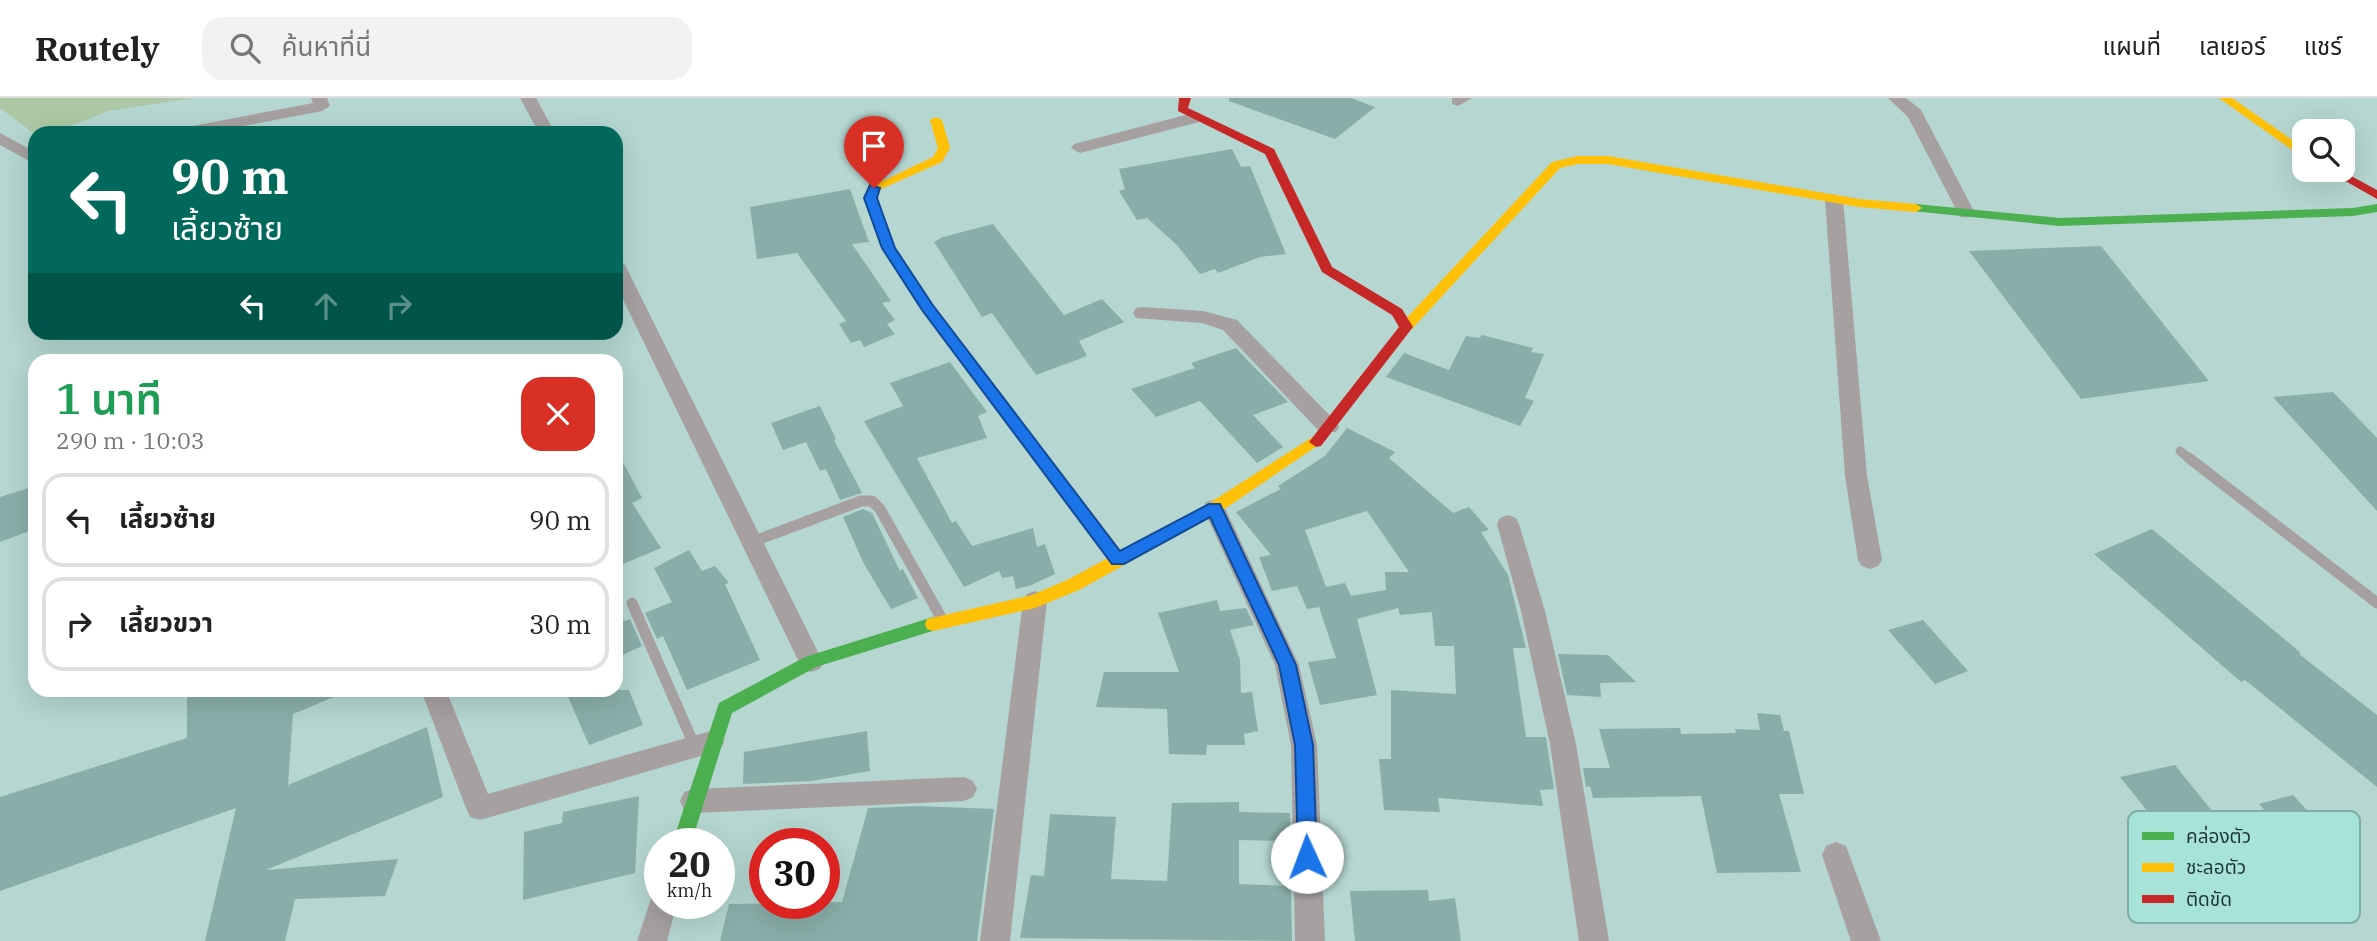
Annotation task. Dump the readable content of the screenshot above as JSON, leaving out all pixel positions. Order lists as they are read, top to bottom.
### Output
{
  "legend": ["คล่องตัว", "ชะลอตัว", "ติดขัด"],
  "page": {
    "header": "Routely",
    "search": "ค้นหาที่นี่",
    "nav": ["แผนที่", "เลเยอร์", "แชร์"],
    "turn": ["90 m", "เลี้ยวซ้าย"],
    "heading": ["1 นาที", "290 m · 10:03"],
    "list": [
      {
        "name": "เลี้ยวซ้าย",
        "value": "90 m"
      },
      {
        "name": "เลี้ยวขวา",
        "value": "30 m"
      }
    ],
    "speed": "20 km/h",
    "limit": "30"
  }
}
